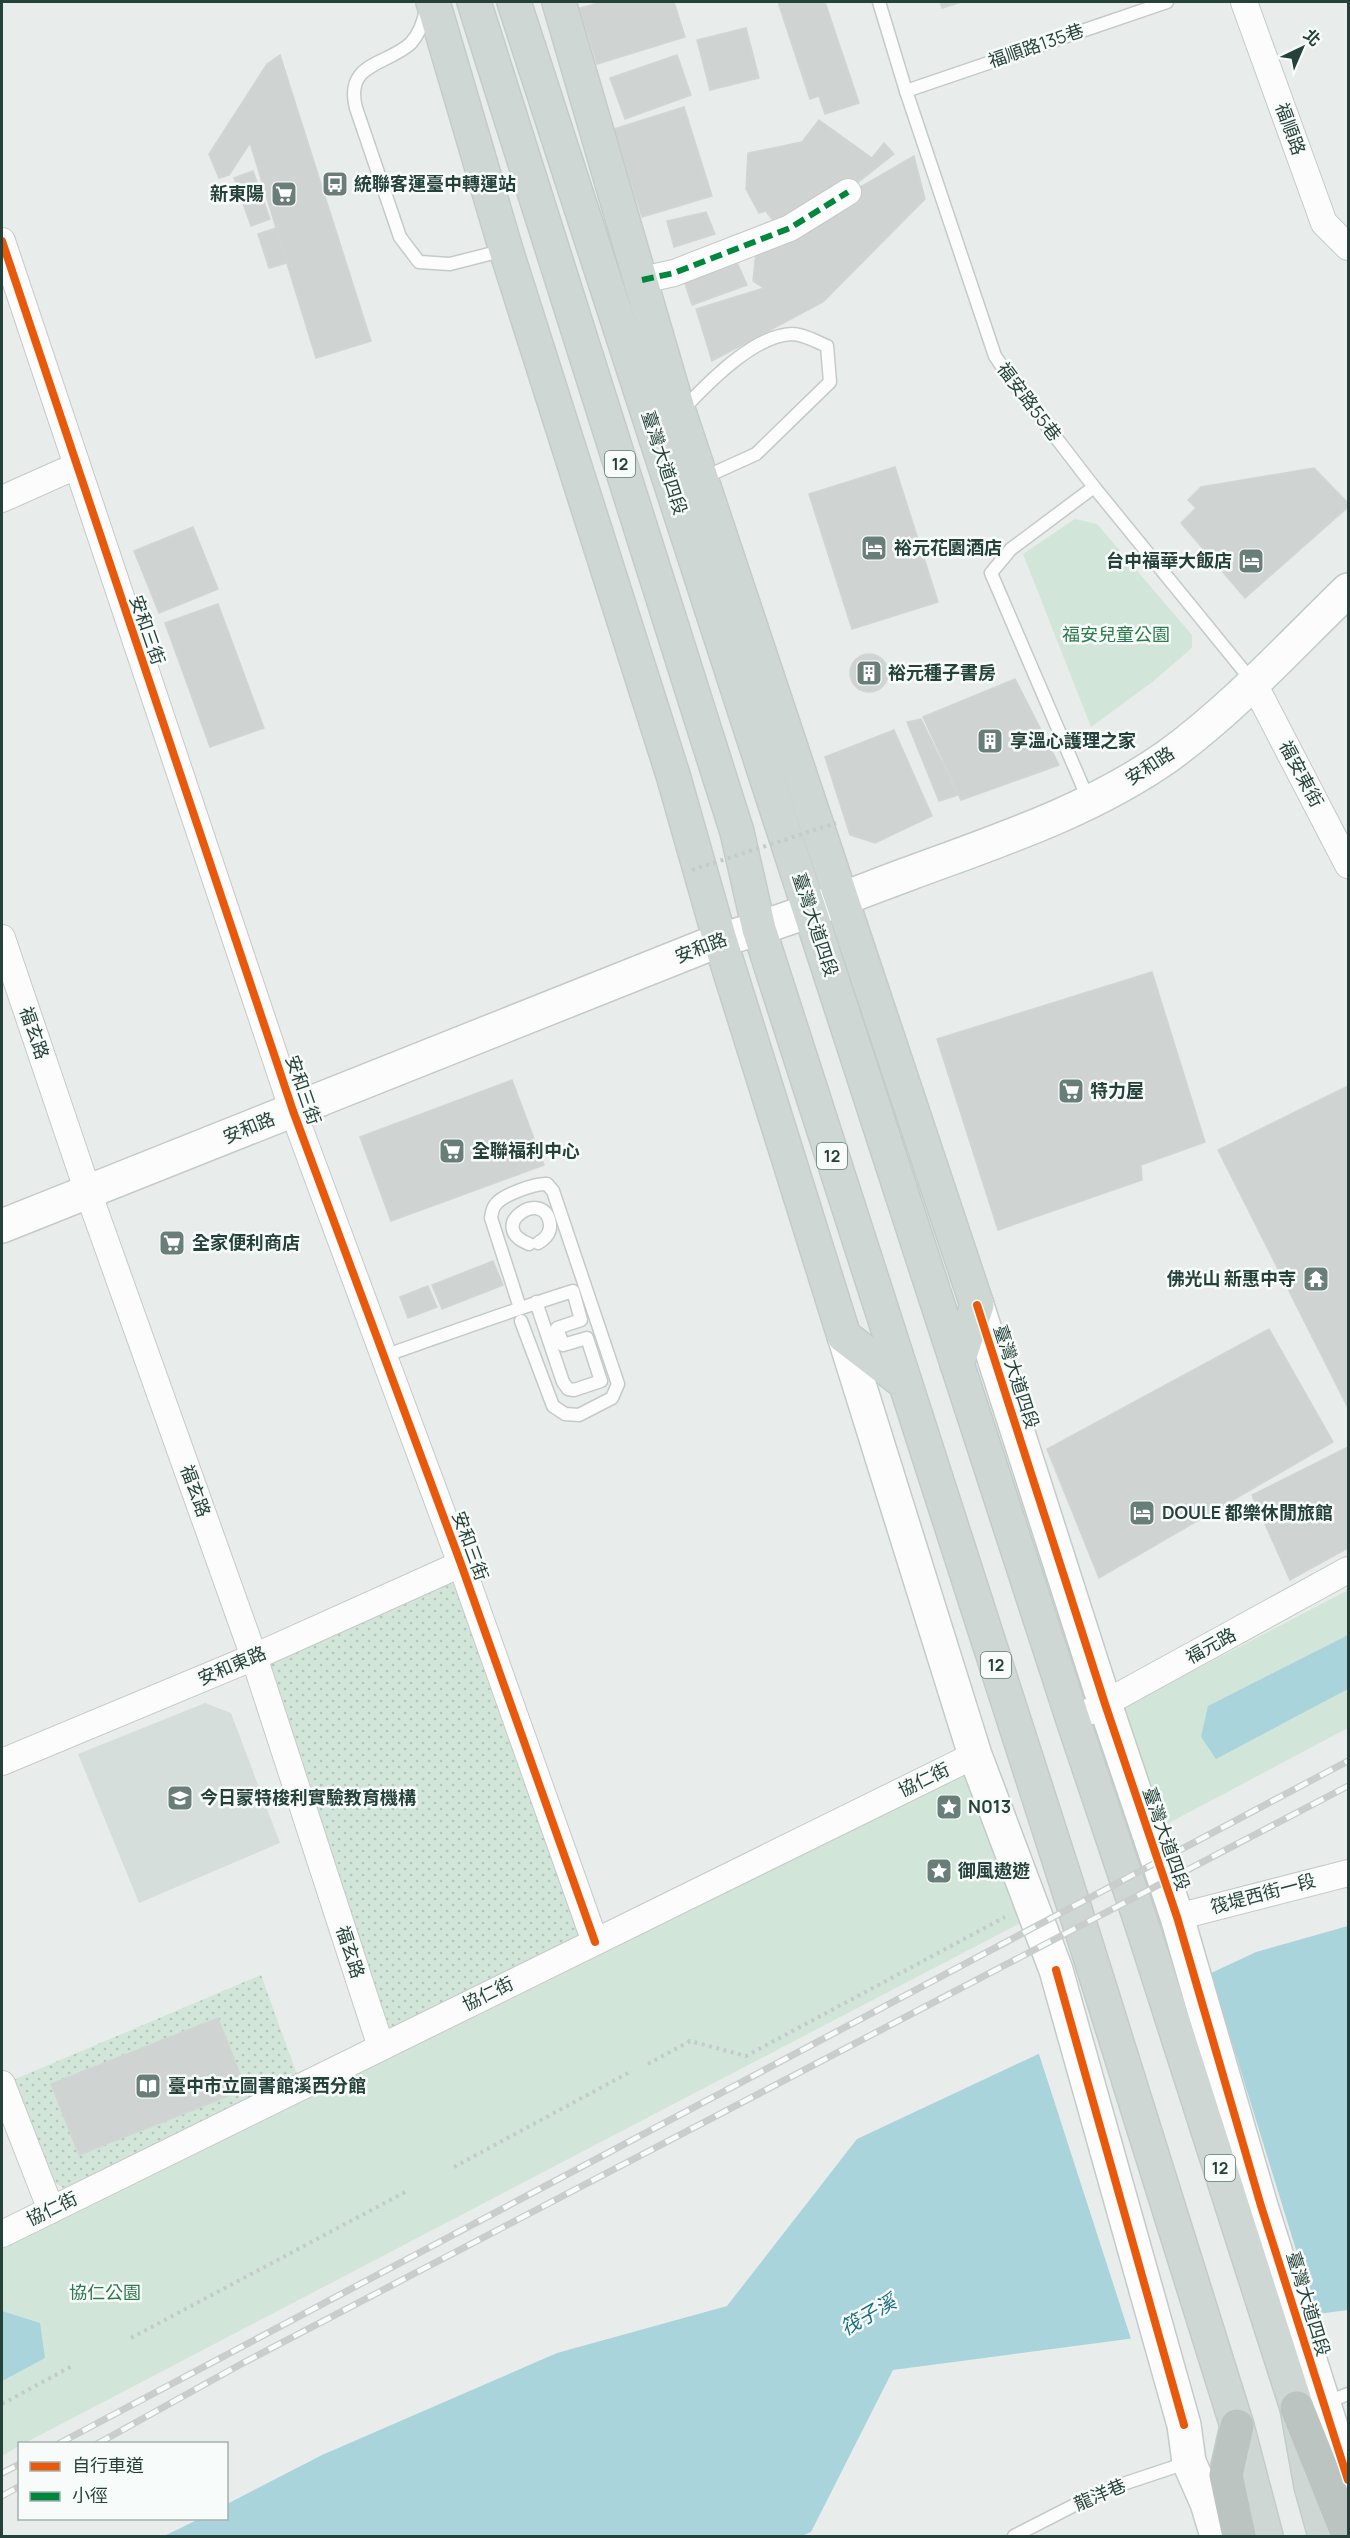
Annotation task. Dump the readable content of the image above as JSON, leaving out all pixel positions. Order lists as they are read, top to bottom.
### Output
{
  "streets": {
    "main road": ["臺灣大道四段", "12"],
    "street": [
      "福順路",
      "安和三街",
      "安和路",
      "福安東街",
      "福玄路",
      "福元路",
      "安和東路",
      "協仁街",
      "筏堤西街一段"
    ],
    "lane": ["福順路135巷", "福安路55巷", "龍洋巷"]
  },
  "crossings": [
    ["福順路135巷", "福安路55巷"],
    ["福安路55巷", "安和路"],
    ["福安路55巷", "福安東街"],
    ["臺灣大道四段", "安和路"],
    ["臺灣大道四段", "福元路"],
    ["臺灣大道四段", "筏堤西街一段"],
    ["12", "安和路"],
    ["安和三街", "安和路"],
    ["安和三街", "安和東路"],
    ["安和三街", "協仁街"],
    ["安和路", "福安東街"],
    ["安和路", "福玄路"],
    ["福玄路", "安和東路"],
    ["福玄路", "協仁街"]
  ],
  "water": ["筏子溪"],
  "parks": ["福安兒童公園", "協仁公園"],
  "places": {
    "bus stop": ["統聯客運臺中轉運站"],
    "supermarket": [
      "新東陽",
      "特力屋",
      "全聯福利中心",
      "全家便利商店"
    ],
    "hotel": ["裕元花園酒店", "台中福華大飯店", "DOULE 都樂休閒旅館"],
    "building": ["裕元種子書房", "享溫心護理之家"],
    "temple": ["佛光山 新惠中寺"],
    "school or university": ["今日蒙特梭利實驗教育機構"],
    "place": ["N013", "御風遨遊"],
    "library": ["臺中市立圖書館溪西分館"]
  },
  "legend": ["自行車道", "小徑"],
  "north": "top right"
}
